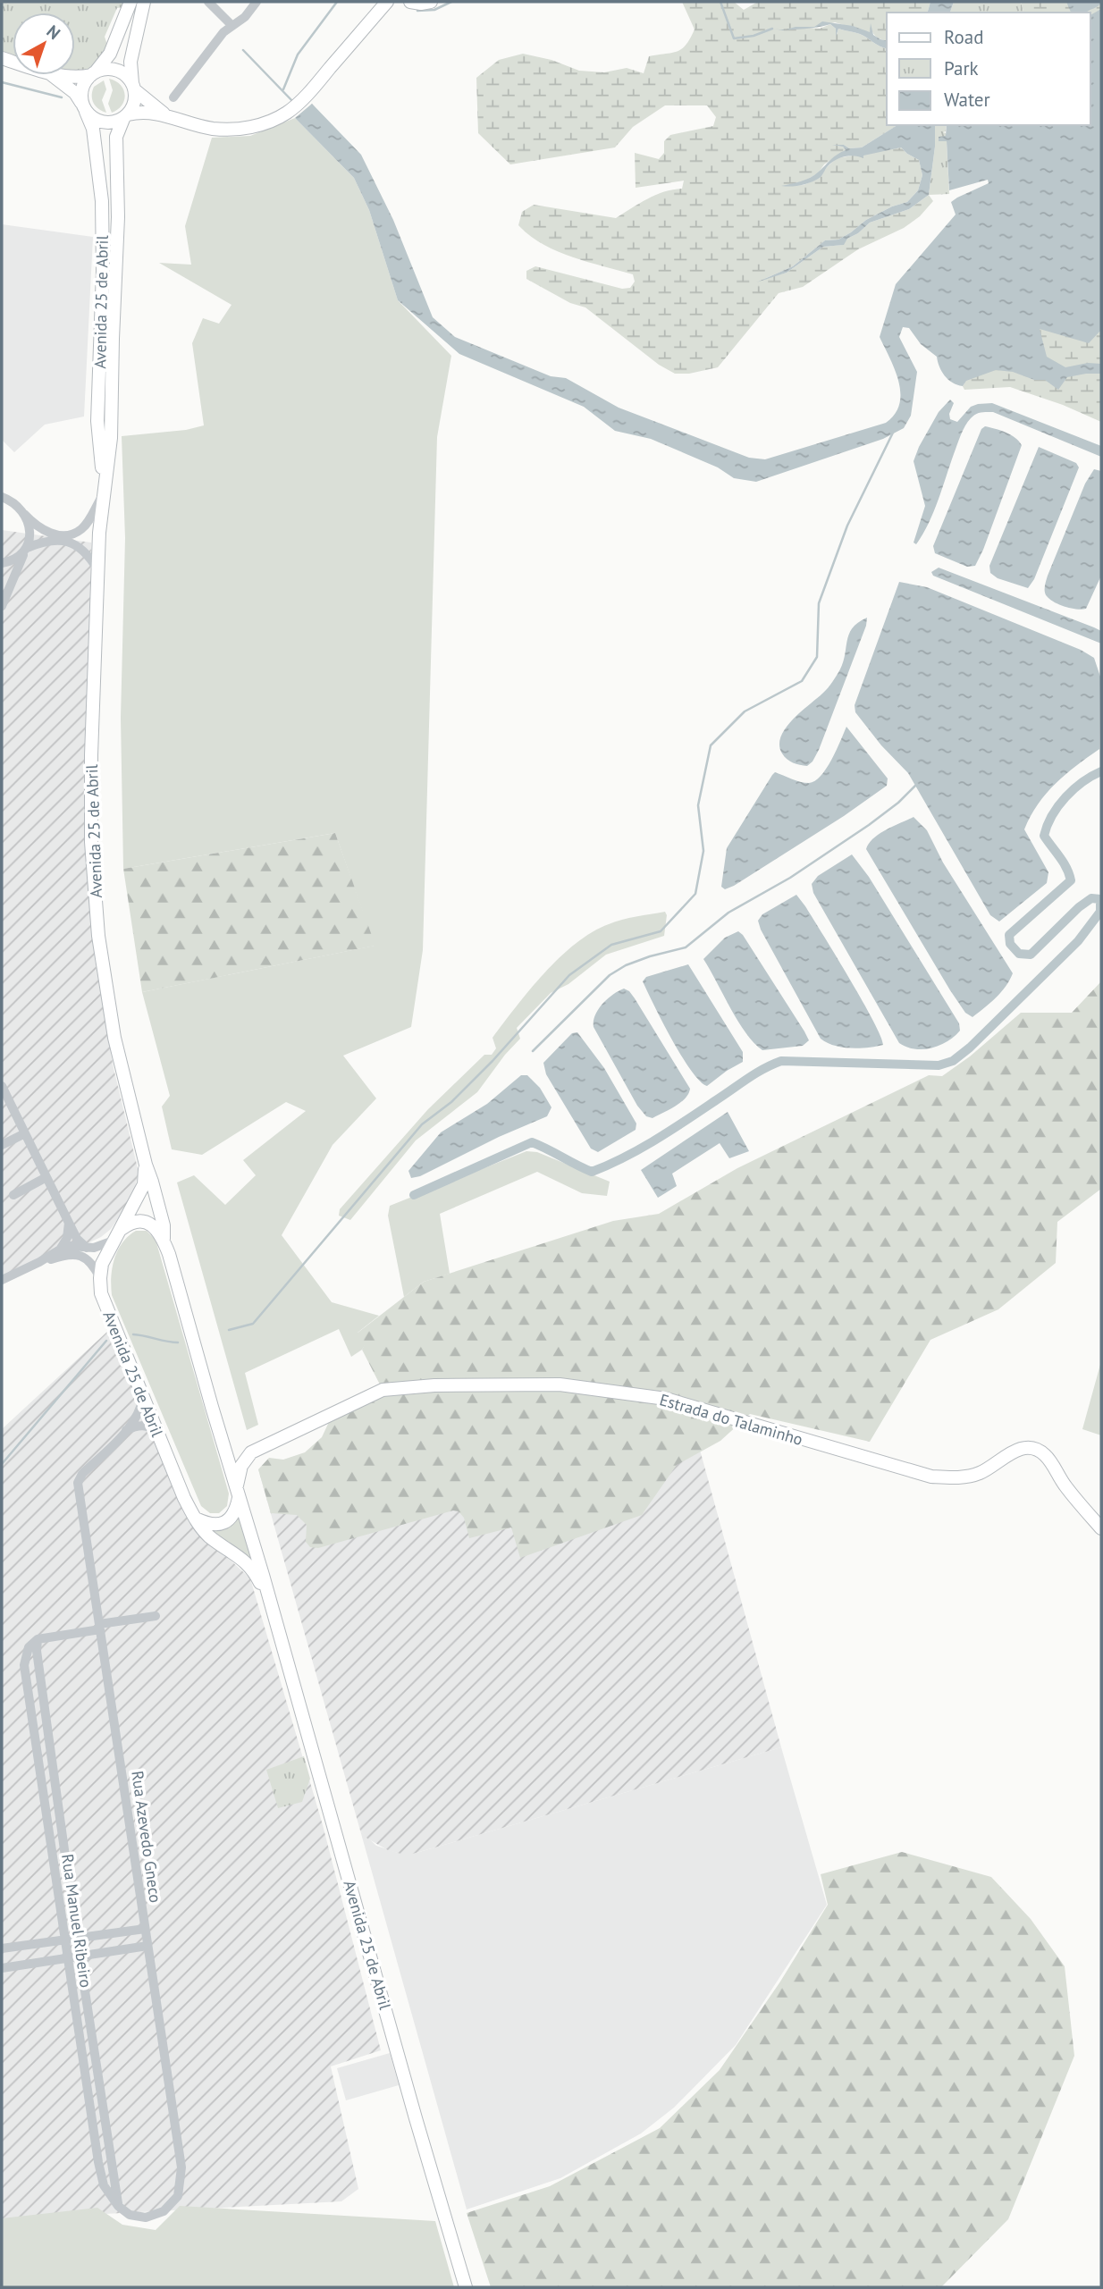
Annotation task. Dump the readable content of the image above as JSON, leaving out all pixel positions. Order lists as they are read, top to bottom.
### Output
{
  "streets": {
    "main road": ["Avenida 25 de Abril", "Estrada do Talaminho"],
    "street": ["Rua Azevedo Gneco", "Rua Manuel Ribeiro"]
  },
  "crossings": [
    ["Avenida 25 de Abril", "Rua Azevedo Gneco"],
    ["Rua Azevedo Gneco", "Rua Manuel Ribeiro"]
  ],
  "legend": ["Road", "Park", "Water"],
  "north": "top right"
}
